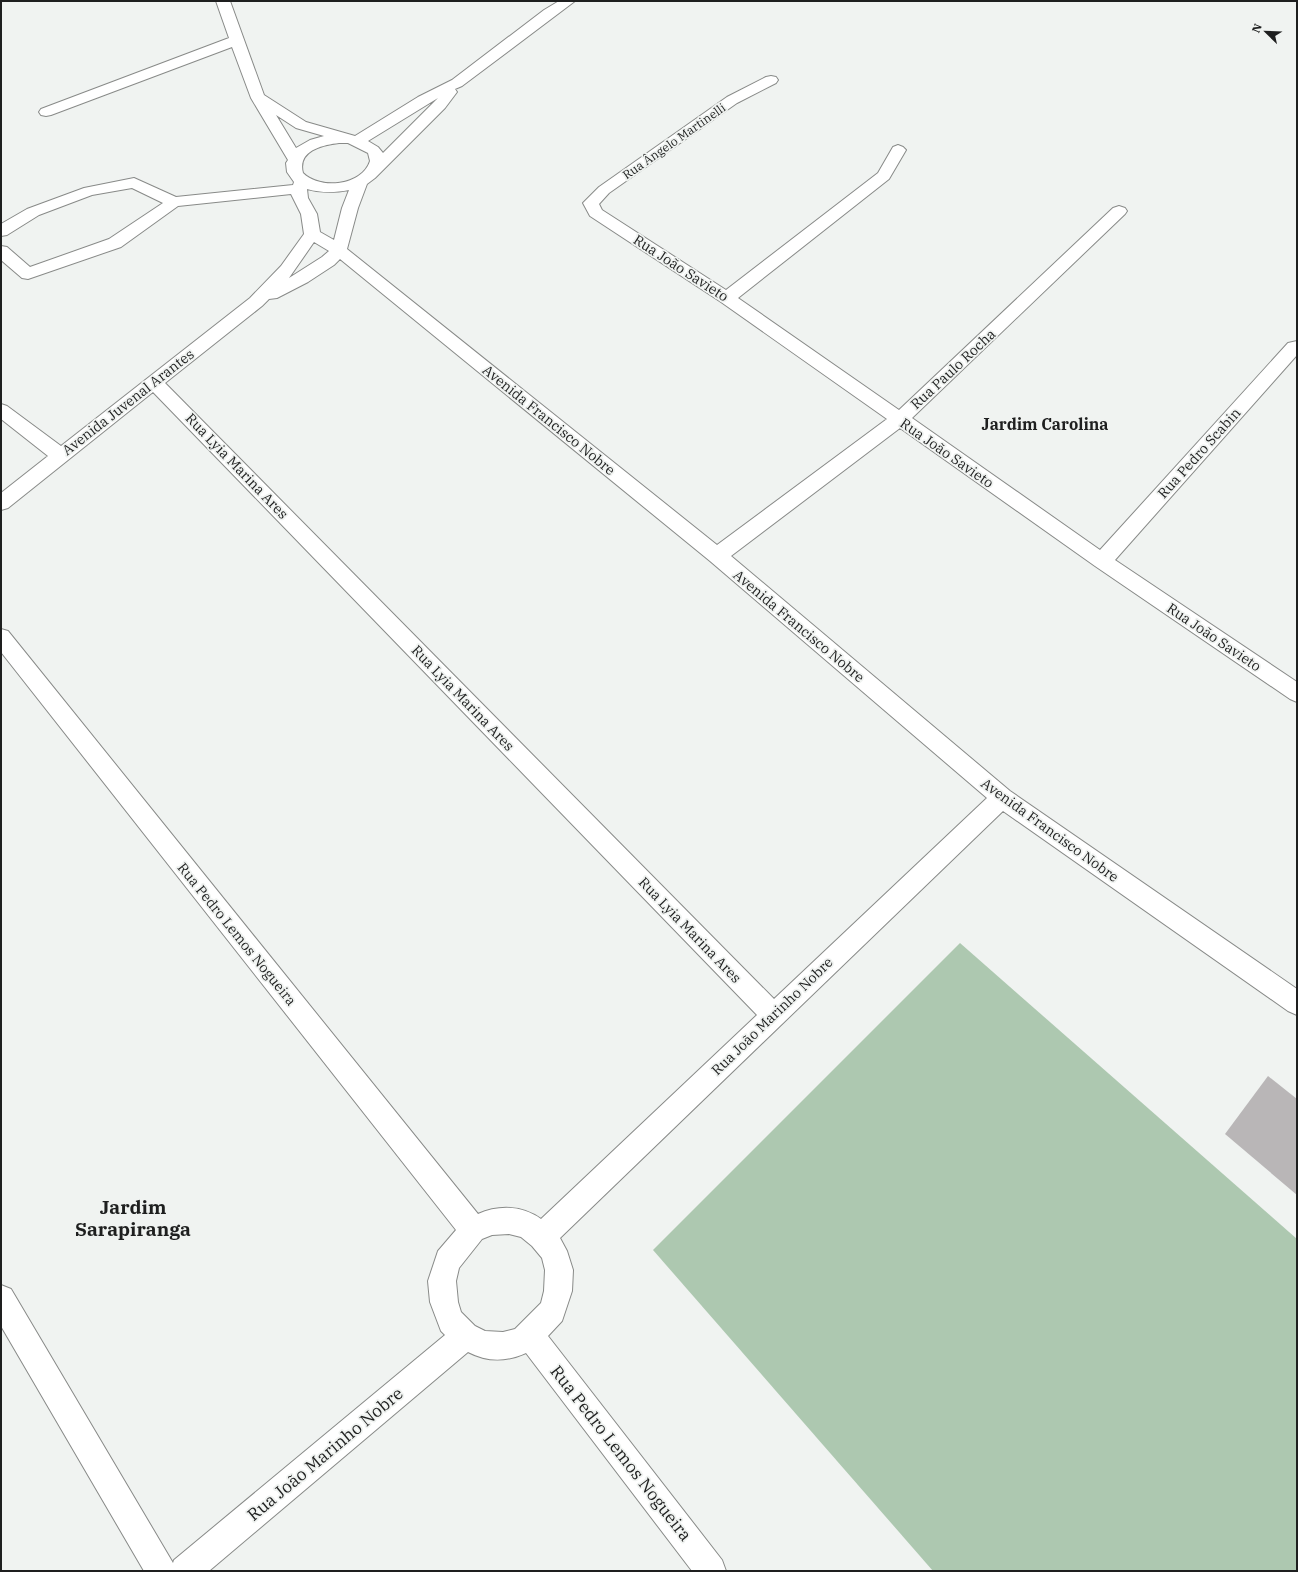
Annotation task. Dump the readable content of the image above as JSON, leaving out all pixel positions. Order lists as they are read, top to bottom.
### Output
{
  "streets": {
    "street": [
      "Rua Ângelo Martinelli",
      "Rua João Savieto",
      "Rua Paulo Rocha",
      "Avenida Juvenal Arantes",
      "Avenida Francisco Nobre",
      "Rua Pedro Scabin",
      "Rua Lyia Marina Ares",
      "Rua Pedro Lemos Nogueira",
      "Rua João Marinho Nobre"
    ]
  },
  "crossings": [
    ["Rua Ângelo Martinelli", "Rua João Savieto"],
    ["Rua João Savieto", "Rua Paulo Rocha"],
    ["Rua João Savieto", "Rua Pedro Scabin"],
    ["Rua Paulo Rocha", "Avenida Francisco Nobre"],
    ["Avenida Juvenal Arantes", "Rua Lyia Marina Ares"],
    ["Avenida Francisco Nobre", "Rua João Marinho Nobre"],
    ["Rua Lyia Marina Ares", "Rua João Marinho Nobre"],
    ["Rua Pedro Lemos Nogueira", "Rua João Marinho Nobre"]
  ],
  "districts": ["Jardim Carolina", "Jardim Sarapiranga"],
  "north": "top left"
}
